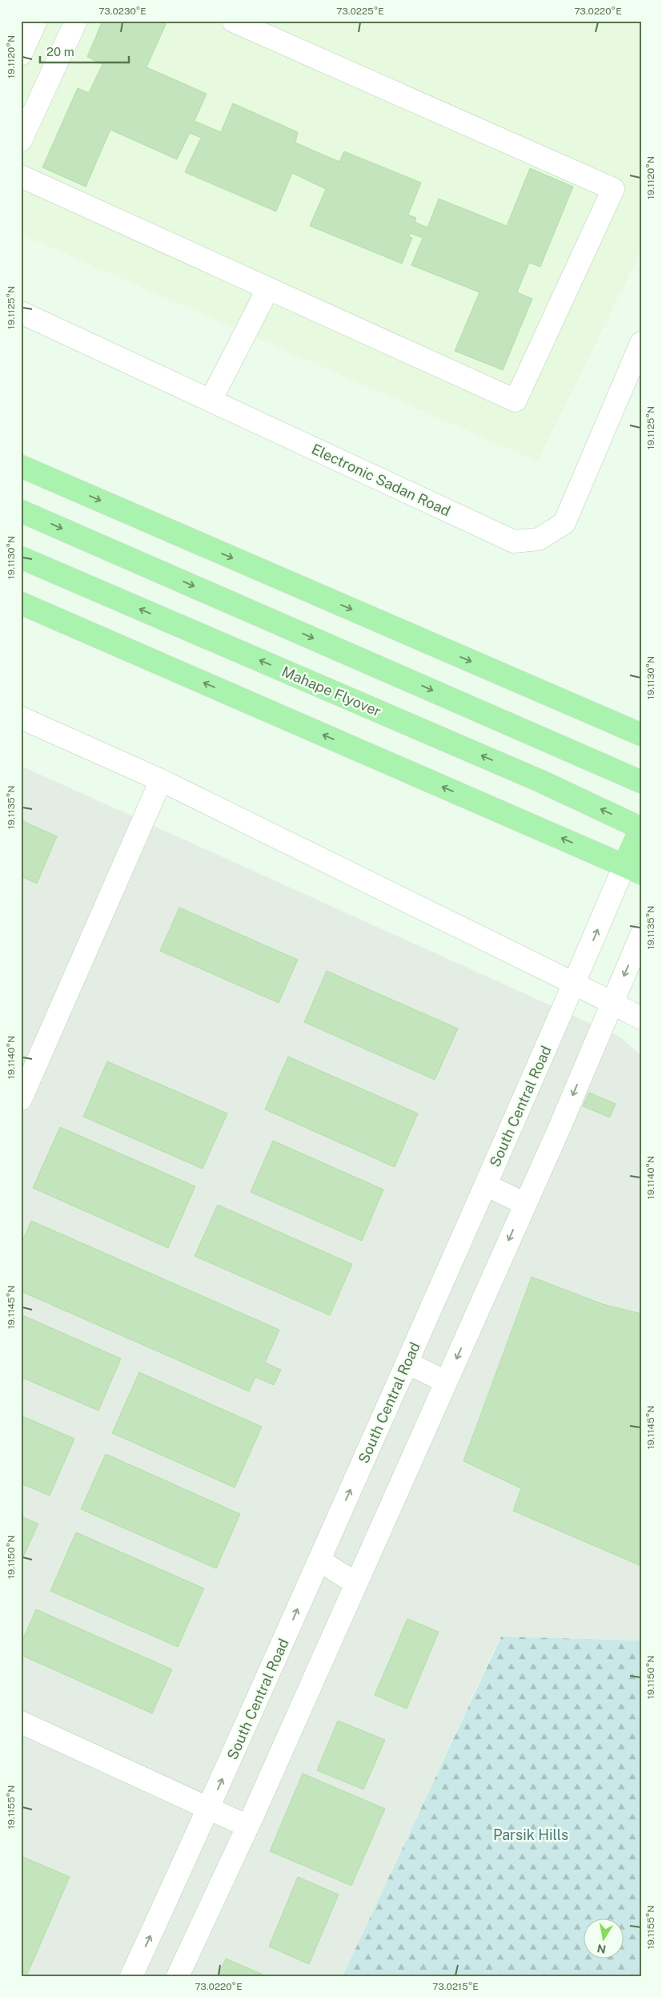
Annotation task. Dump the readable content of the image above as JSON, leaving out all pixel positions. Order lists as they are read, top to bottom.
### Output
{
  "streets": {
    "main road": ["Mahape Flyover", "South Central Road"],
    "street": ["Electronic Sadan Road"]
  },
  "crossings": [
    ["Mahape Flyover", "South Central Road"]
  ],
  "one_way": ["South Central Road"],
  "parks": ["Parsik Hills"],
  "scale_bar": "20 m",
  "north": "bottom",
  "coordinates": [
    "73.0230°E",
    "73.0225°E",
    "73.0220°E",
    "19.1120°N",
    "19.1125°N",
    "19.1130°N",
    "19.1135°N",
    "19.1140°N",
    "19.1145°N",
    "19.1150°N",
    "19.1155°N",
    "73.0215°E"
  ]
}
